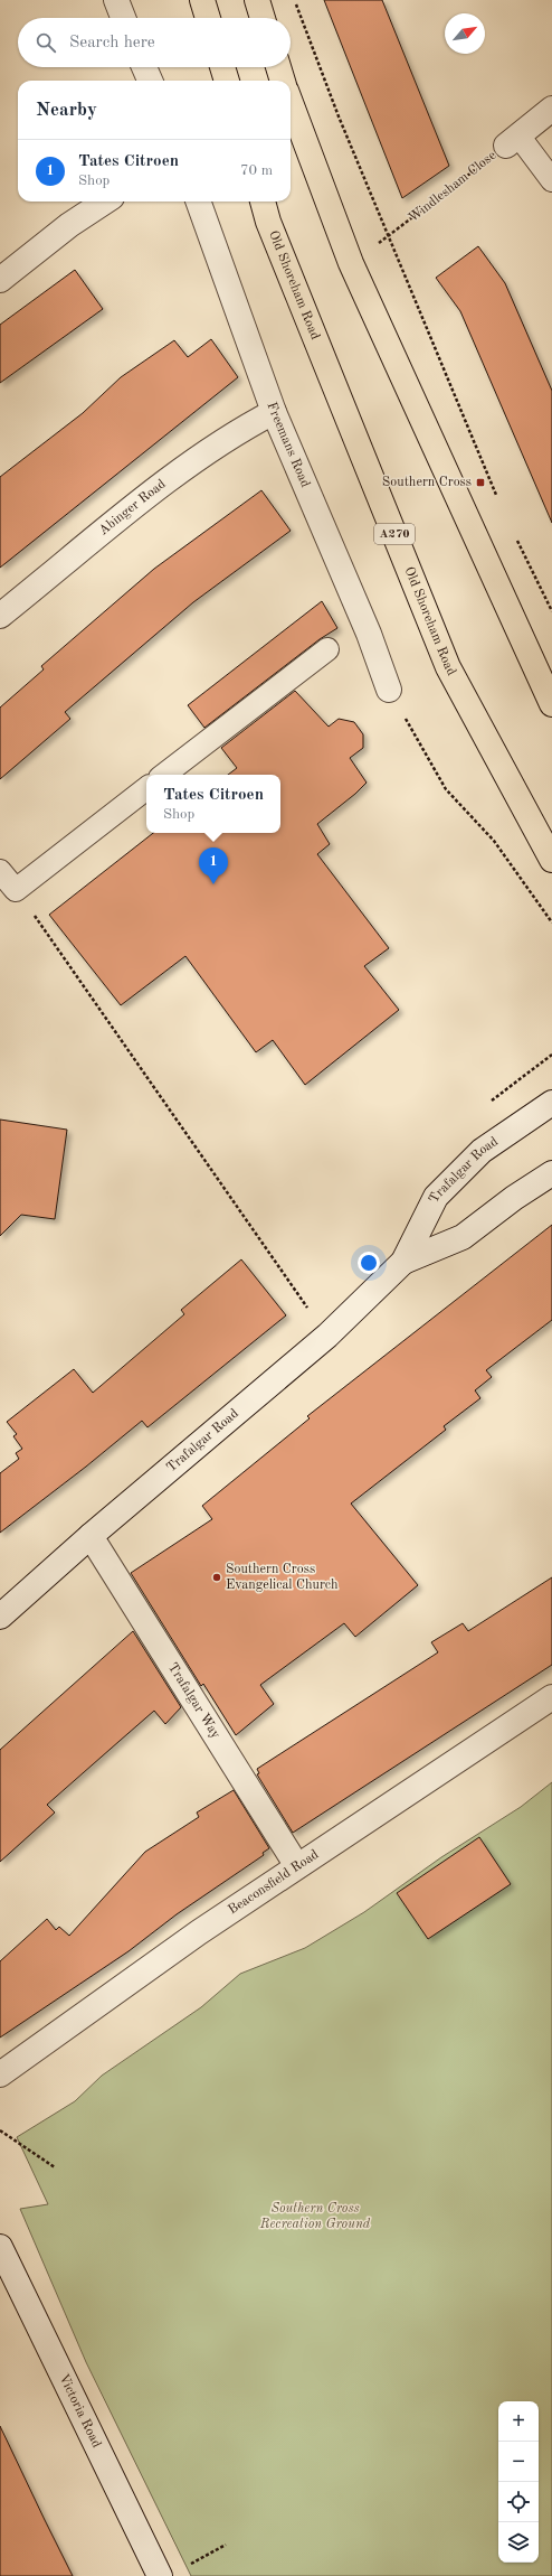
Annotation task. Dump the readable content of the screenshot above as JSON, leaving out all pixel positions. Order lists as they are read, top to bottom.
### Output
{
  "streets": {
    "main road": ["Old Shoreham Road", "A270"],
    "street": [
      "Freemans Road",
      "Abinger Road",
      "Trafalgar Road",
      "Trafalgar Way",
      "Beaconsfield Road",
      "Victoria Road"
    ],
    "path": ["Windlesham Close"]
  },
  "crossings": [
    ["Freemans Road", "Abinger Road"],
    ["Trafalgar Road", "Trafalgar Way"],
    ["Trafalgar Way", "Beaconsfield Road"]
  ],
  "parks": ["Southern Cross Recreation Ground"],
  "places": {
    "transit": ["Southern Cross"],
    "other": ["Southern Cross Evangelical Church"]
  },
  "north": "top right",
  "page": {
    "search": "Search here",
    "heading": "Nearby",
    "list": [
      {
        "mark": "1",
        "name": "Tates Citroen",
        "note": "Shop",
        "value": "70 m"
      }
    ],
    "popup": ["Tates Citroen", "Shop"],
    "pins": "1",
    "map_buttons": ["+", "−"]
  }
}
